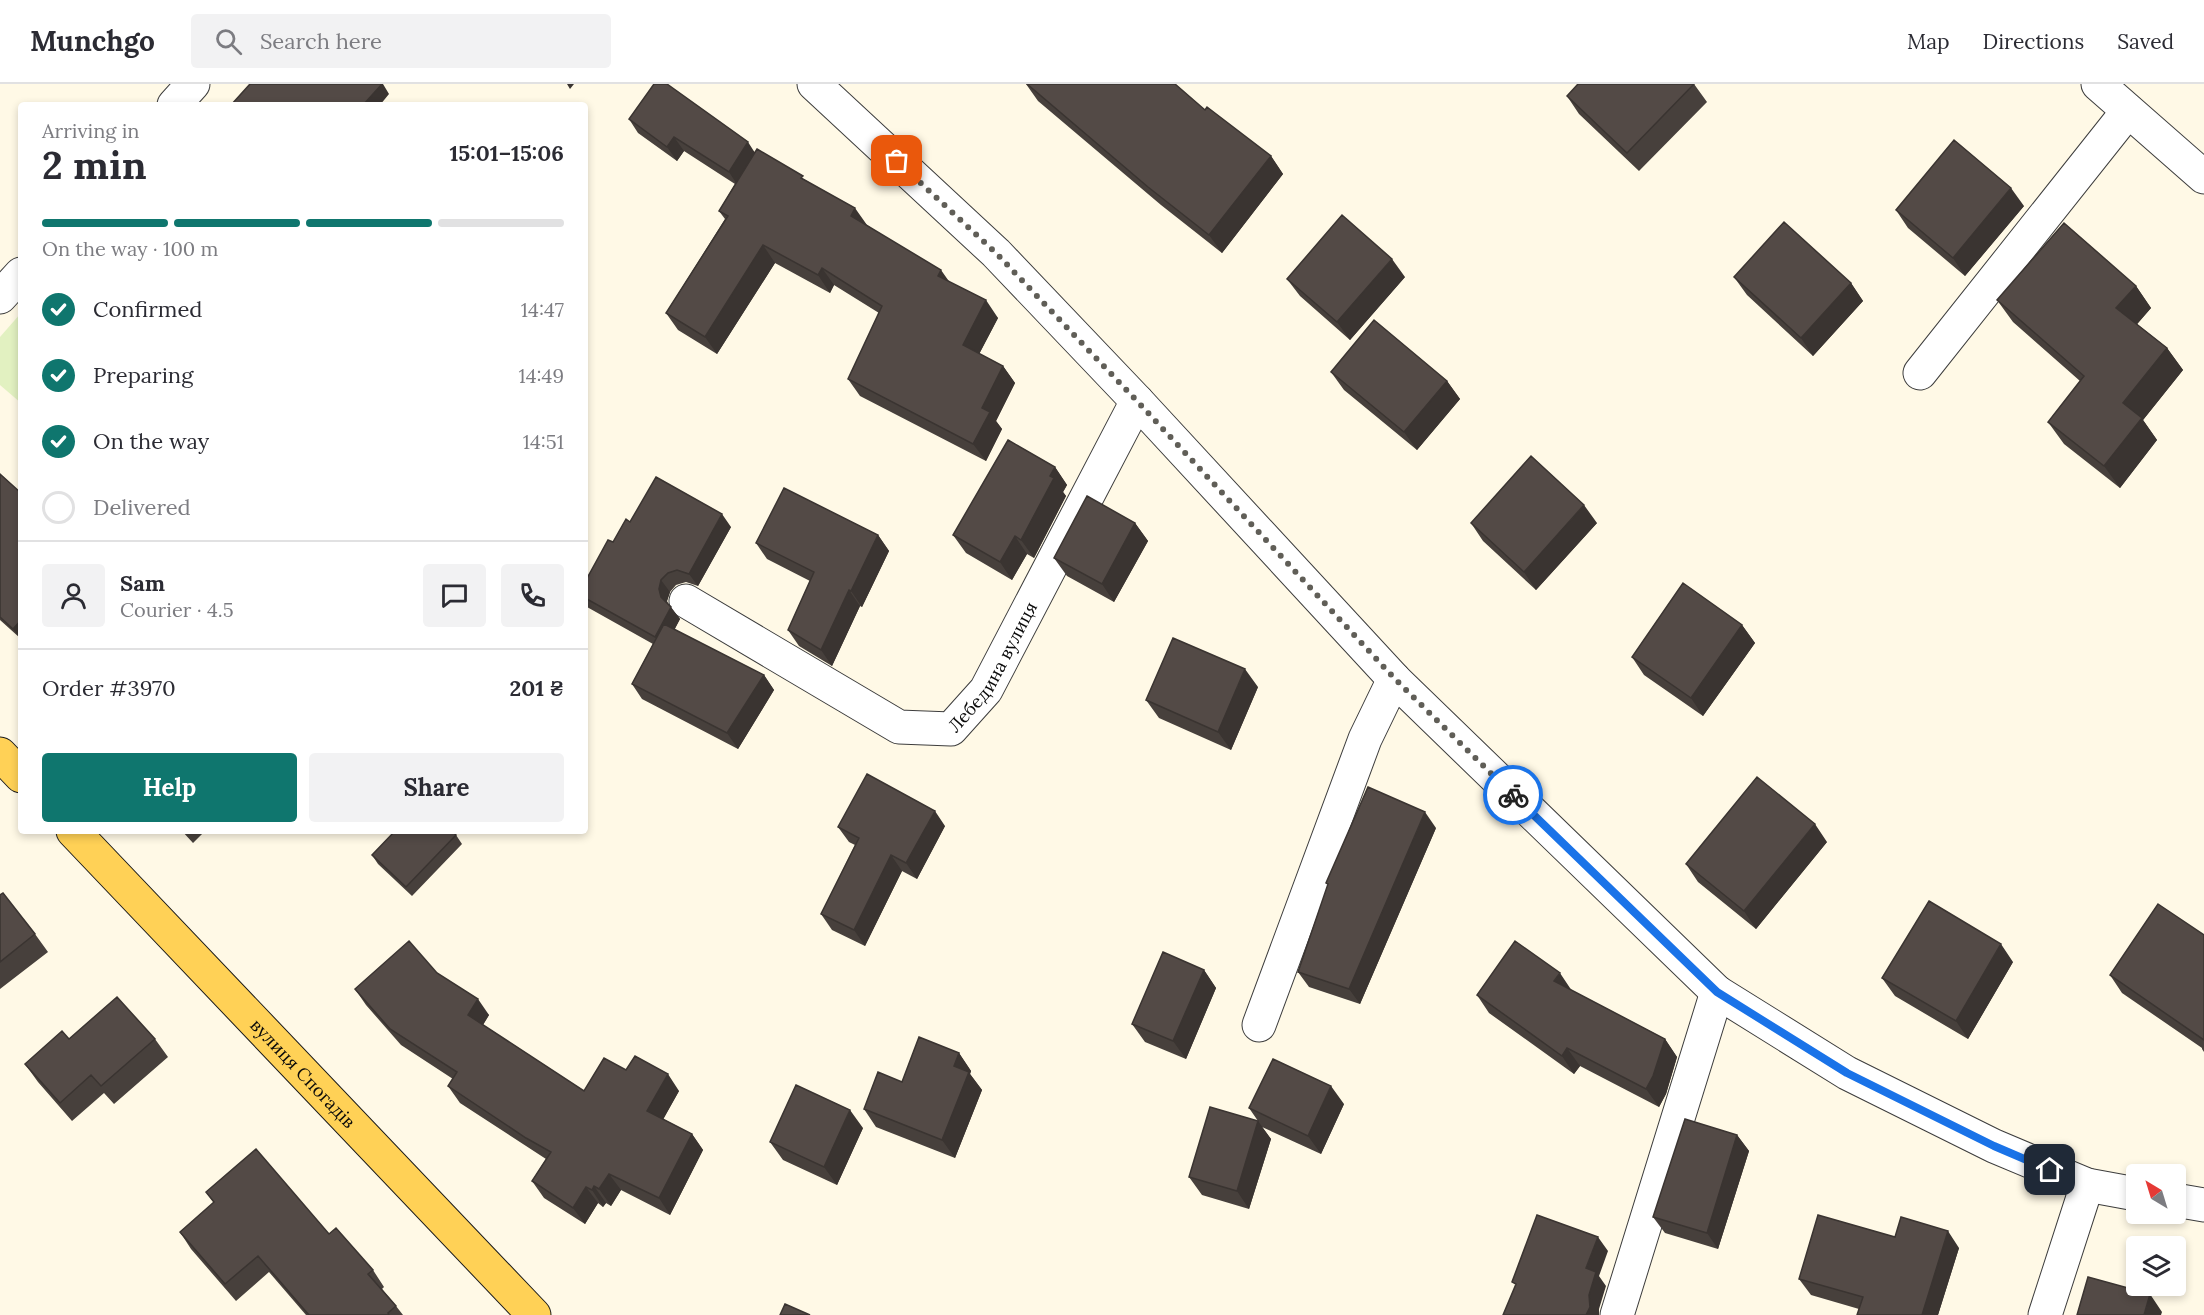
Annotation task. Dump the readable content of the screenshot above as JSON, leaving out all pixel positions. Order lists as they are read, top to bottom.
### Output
{
  "streets": {
    "main road": ["вулиця Спогадів"],
    "street": ["Лебедина вулиця"]
  },
  "north": "top left",
  "page": {
    "header": "Munchgo",
    "search": "Search here",
    "nav": ["Map", "Directions", "Saved"],
    "heading": ["2 min", "Arriving in", "15:01–15:06"],
    "panel": [
      "Sam",
      "Courier · 4.5",
      "Order #3970",
      "201 ₴"
    ],
    "bar": "On the way · 100 m",
    "list": [
      ["Confirmed", "14:47"],
      ["Preparing", "14:49"],
      ["On the way", "14:51"],
      "Delivered"
    ],
    "buttons": ["Help", "Share"]
  }
}
